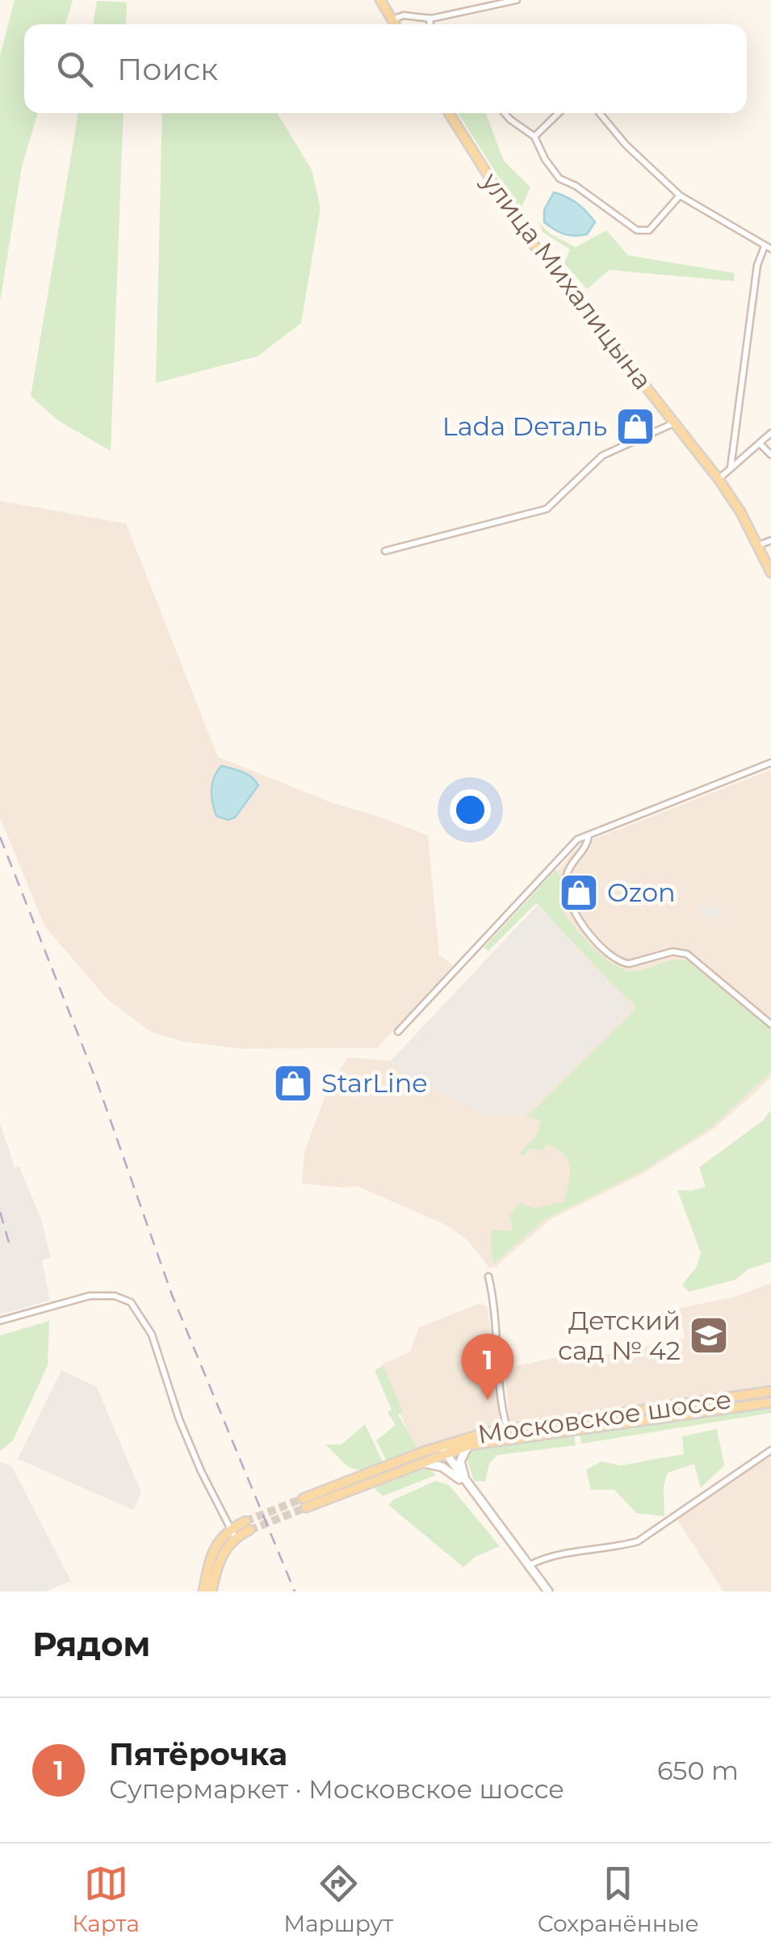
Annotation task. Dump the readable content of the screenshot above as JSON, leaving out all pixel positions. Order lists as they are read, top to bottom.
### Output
{
  "streets": {
    "main road": ["улица Михалицына", "Московское шоссе"]
  },
  "places": {
    "shop": ["Lada Dеталь", "Ozon", "StarLine"],
    "school or university": ["Детский сад № 42"]
  },
  "page": {
    "search": "Поиск",
    "pins": "1",
    "heading": "Рядом",
    "list": [
      {
        "mark": "1",
        "name": "Пятёрочка",
        "note": "Супермаркет · Московское шоссе",
        "value": "650 m"
      }
    ],
    "nav": ["Карта", "Маршрут", "Сохранённые"]
  }
}
